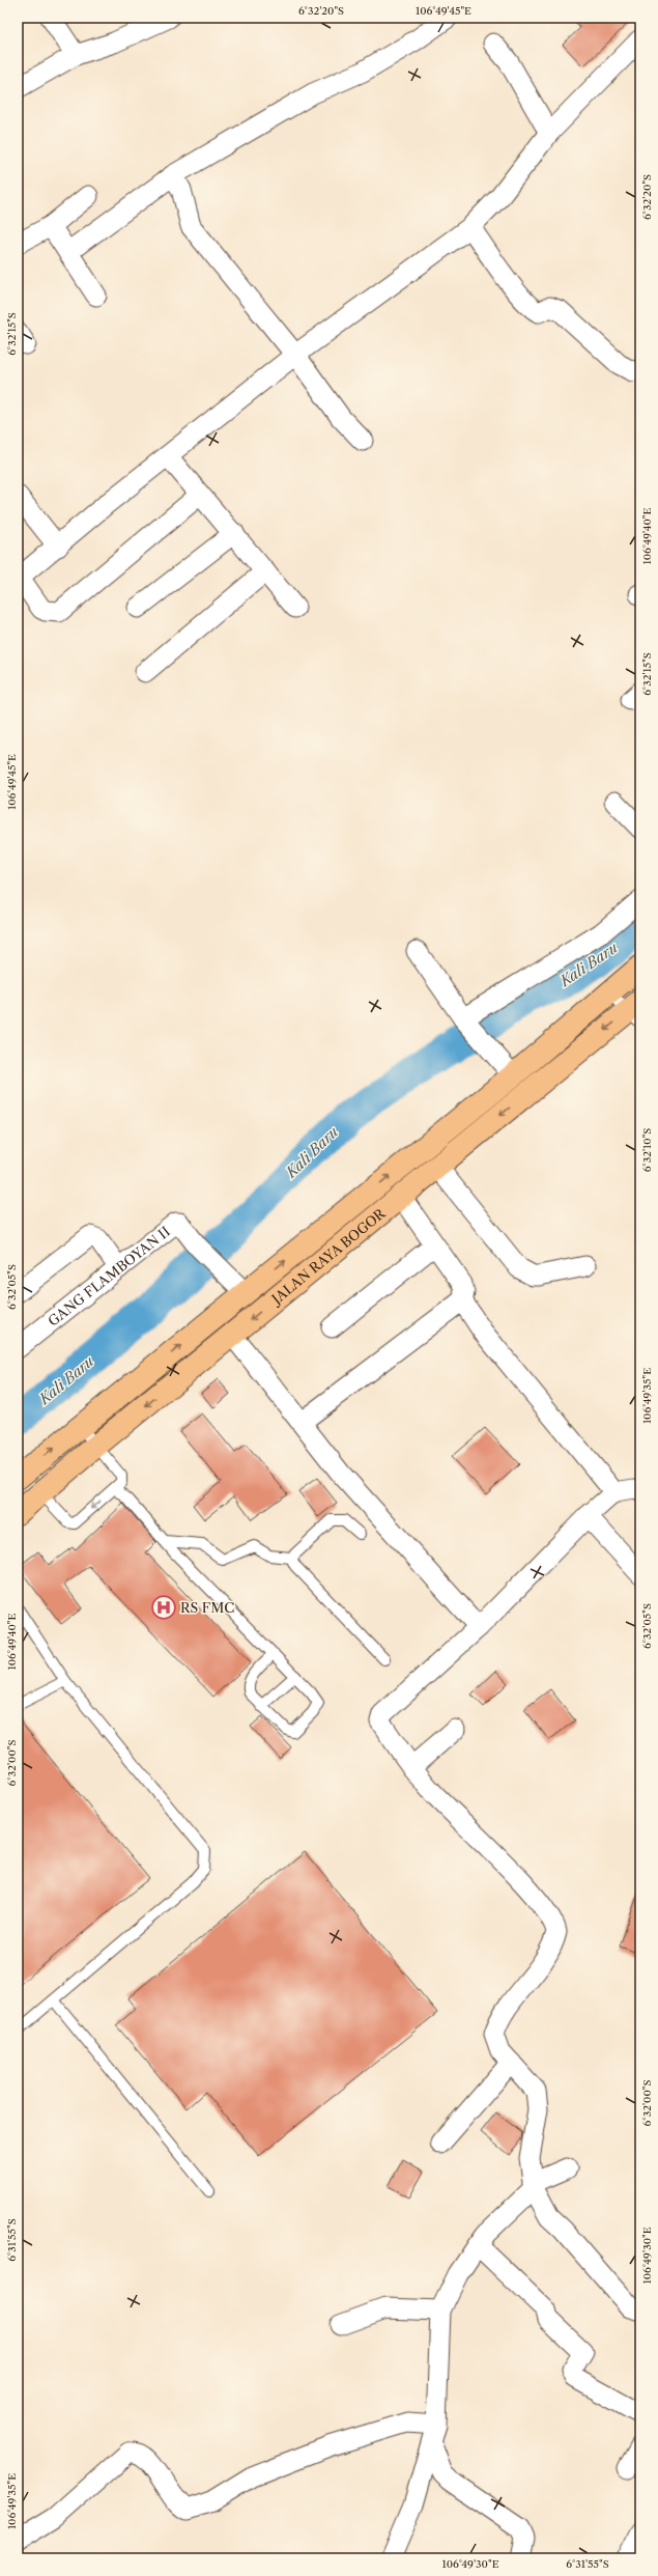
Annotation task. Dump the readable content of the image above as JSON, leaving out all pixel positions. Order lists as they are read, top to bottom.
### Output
{
  "streets": {
    "highway": ["JALAN RAYA BOGOR"],
    "street": ["GANG FLAMBOYAN II"]
  },
  "crossings": [
    ["JALAN RAYA BOGOR", "GANG FLAMBOYAN II"]
  ],
  "water": ["Kali Baru"],
  "places": {
    "hospital": ["RS FMC"]
  },
  "coordinates": [
    "6°32'20\"S",
    "106°49'45\"E",
    "6°32'15\"S",
    "106°49'40\"E",
    "6°32'10\"S",
    "6°32'05\"S",
    "106°49'35\"E",
    "6°32'00\"S",
    "6°31'55\"S",
    "106°49'30\"E"
  ]
}
